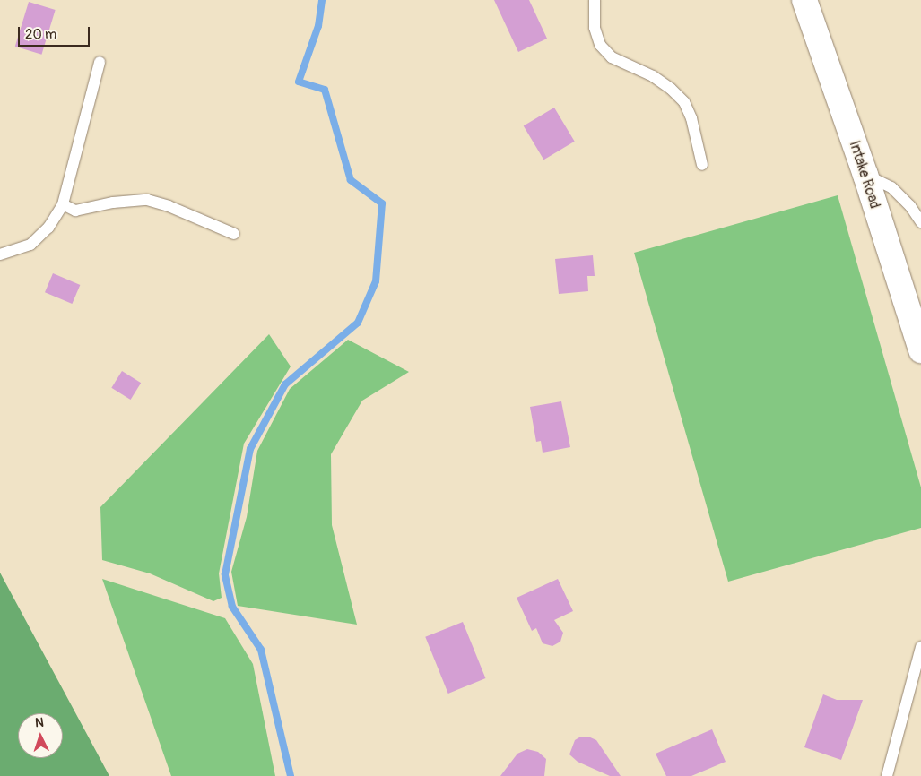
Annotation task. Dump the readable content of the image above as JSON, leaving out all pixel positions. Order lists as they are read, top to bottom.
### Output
{
  "streets": {
    "street": ["Intake Road"]
  },
  "scale_bar": "20 m",
  "north": "top"
}
